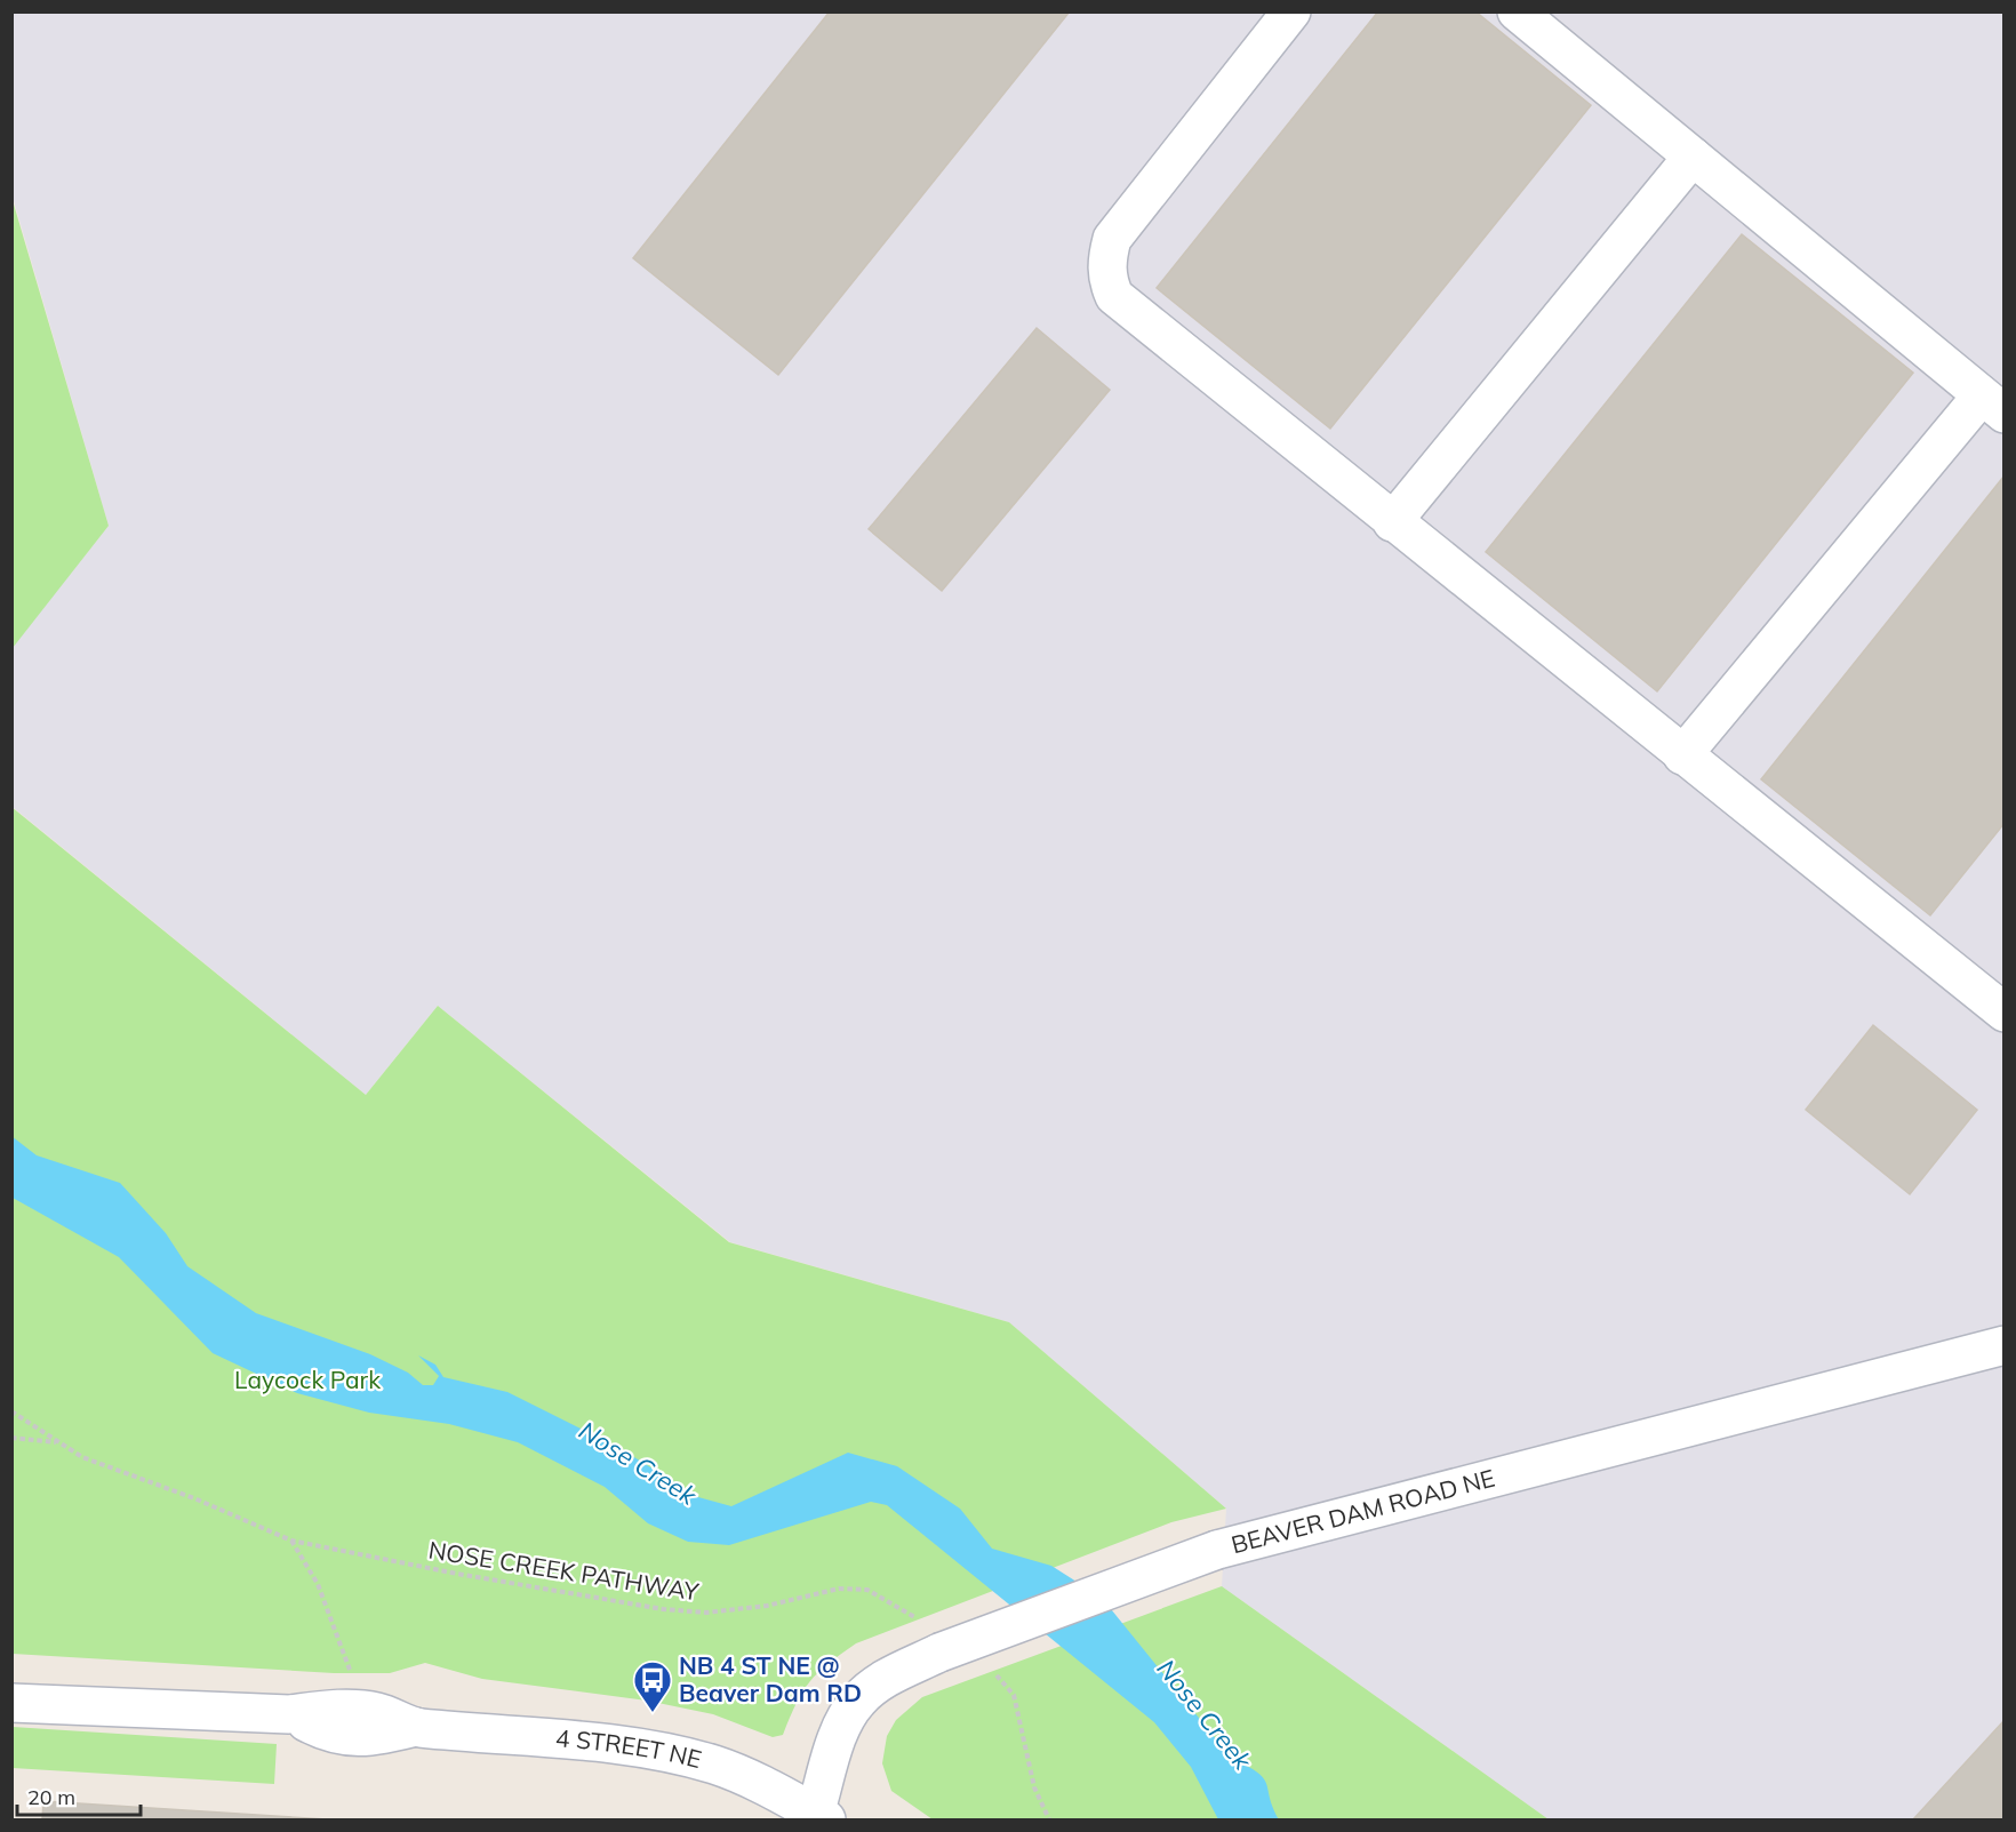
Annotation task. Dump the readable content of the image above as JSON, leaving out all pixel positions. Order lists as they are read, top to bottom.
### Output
{
  "streets": {
    "street": ["BEAVER DAM ROAD NE", "4 STREET NE"],
    "path": ["NOSE CREEK PATHWAY"]
  },
  "crossings": [
    ["BEAVER DAM ROAD NE", "NOSE CREEK PATHWAY"],
    ["BEAVER DAM ROAD NE", "4 STREET NE"]
  ],
  "water": ["Nose Creek"],
  "parks": ["Laycock Park"],
  "places": {
    "bus stop": ["NB 4 ST NE @ Beaver Dam RD"]
  },
  "scale_bar": "20 m"
}
